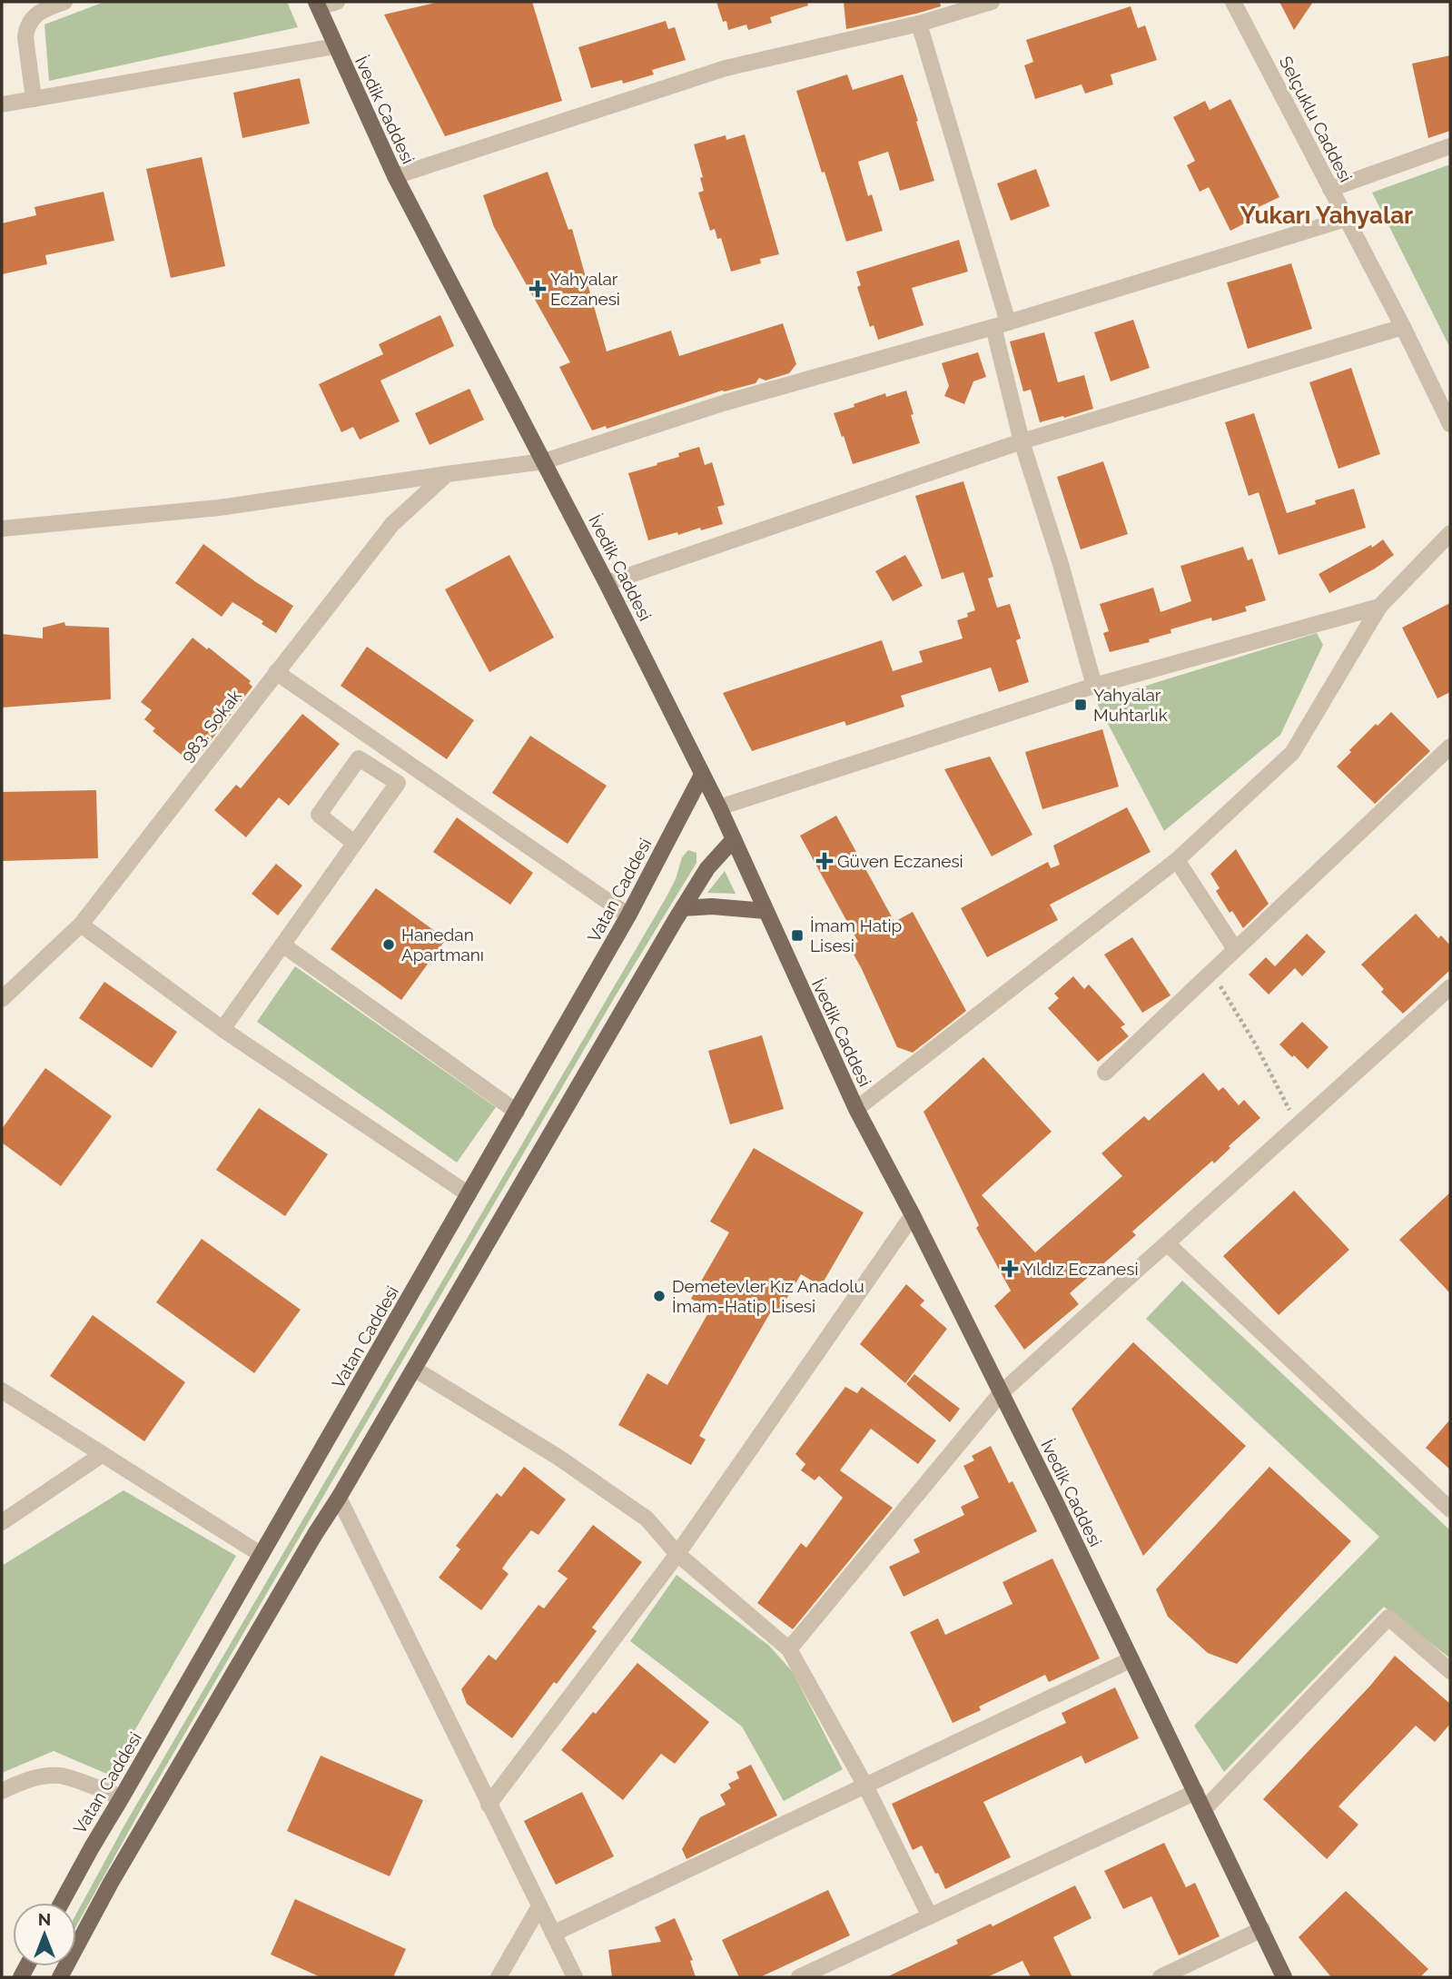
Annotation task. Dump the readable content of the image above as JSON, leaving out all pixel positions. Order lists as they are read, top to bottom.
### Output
{
  "streets": {
    "main road": ["İvedik Caddesi", "Vatan Caddesi"],
    "street": ["Selçuklu Caddesi", "983. Sokak"]
  },
  "crossings": [
    ["İvedik Caddesi", "Vatan Caddesi"]
  ],
  "districts": ["Yukarı Yahyalar"],
  "places": {
    "health": ["Yahyalar Eczanesi", "Güven Eczanesi", "Yıldız Eczanesi"],
    "transit": ["Yahyalar Muhtarlık", "İmam Hatip Lisesi"],
    "other": ["Hanedan Apartmanı", "Demetevler Kız Anadolu İmam-Hatip Lisesi"]
  },
  "north": "top"
}
